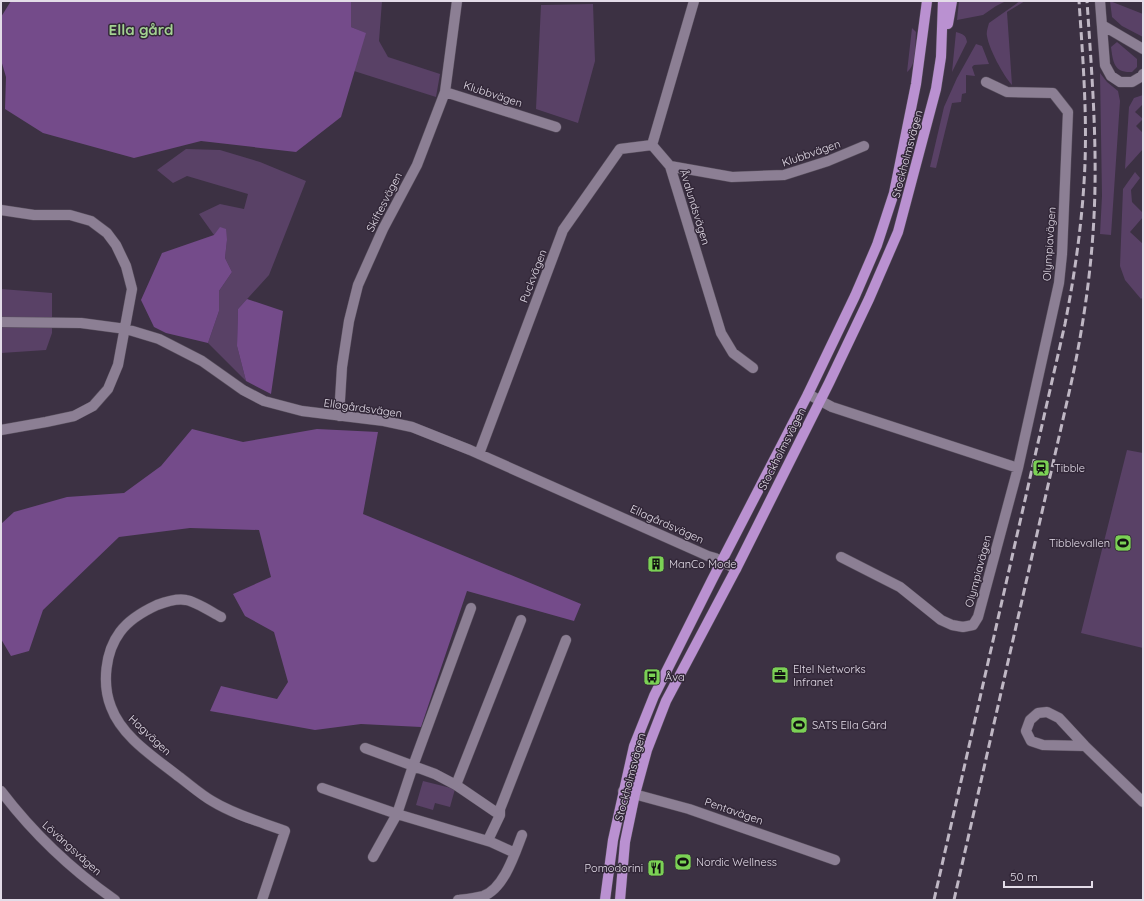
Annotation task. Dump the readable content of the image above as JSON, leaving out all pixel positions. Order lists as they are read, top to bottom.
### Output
{
  "streets": {
    "main road": ["Stockholmsvägen"],
    "street": [
      "Klubbvägen",
      "Skiftesvägen",
      "Åvalundsvägen",
      "Olympiavägen",
      "Puckvägen",
      "Ellagårdsvägen",
      "Hagvägen",
      "Pentavägen",
      "Lövängsvägen"
    ]
  },
  "crossings": [
    ["Klubbvägen", "Skiftesvägen"],
    ["Klubbvägen", "Åvalundsvägen"],
    ["Stockholmsvägen", "Ellagårdsvägen"],
    ["Stockholmsvägen", "Pentavägen"],
    ["Skiftesvägen", "Ellagårdsvägen"],
    ["Åvalundsvägen", "Puckvägen"],
    ["Puckvägen", "Ellagårdsvägen"]
  ],
  "districts": ["Ella gård"],
  "places": {
    "station": ["Tibble"],
    "sports": ["Tibblevallen", "SATS Ella Gård", "Nordic Wellness"],
    "building": ["ManCo Mode"],
    "office": ["Eltel Networks Infranet"],
    "bus stop": ["Åva"],
    "restaurant": ["Pomodorini"]
  },
  "scale_bar": "50 m"
}
